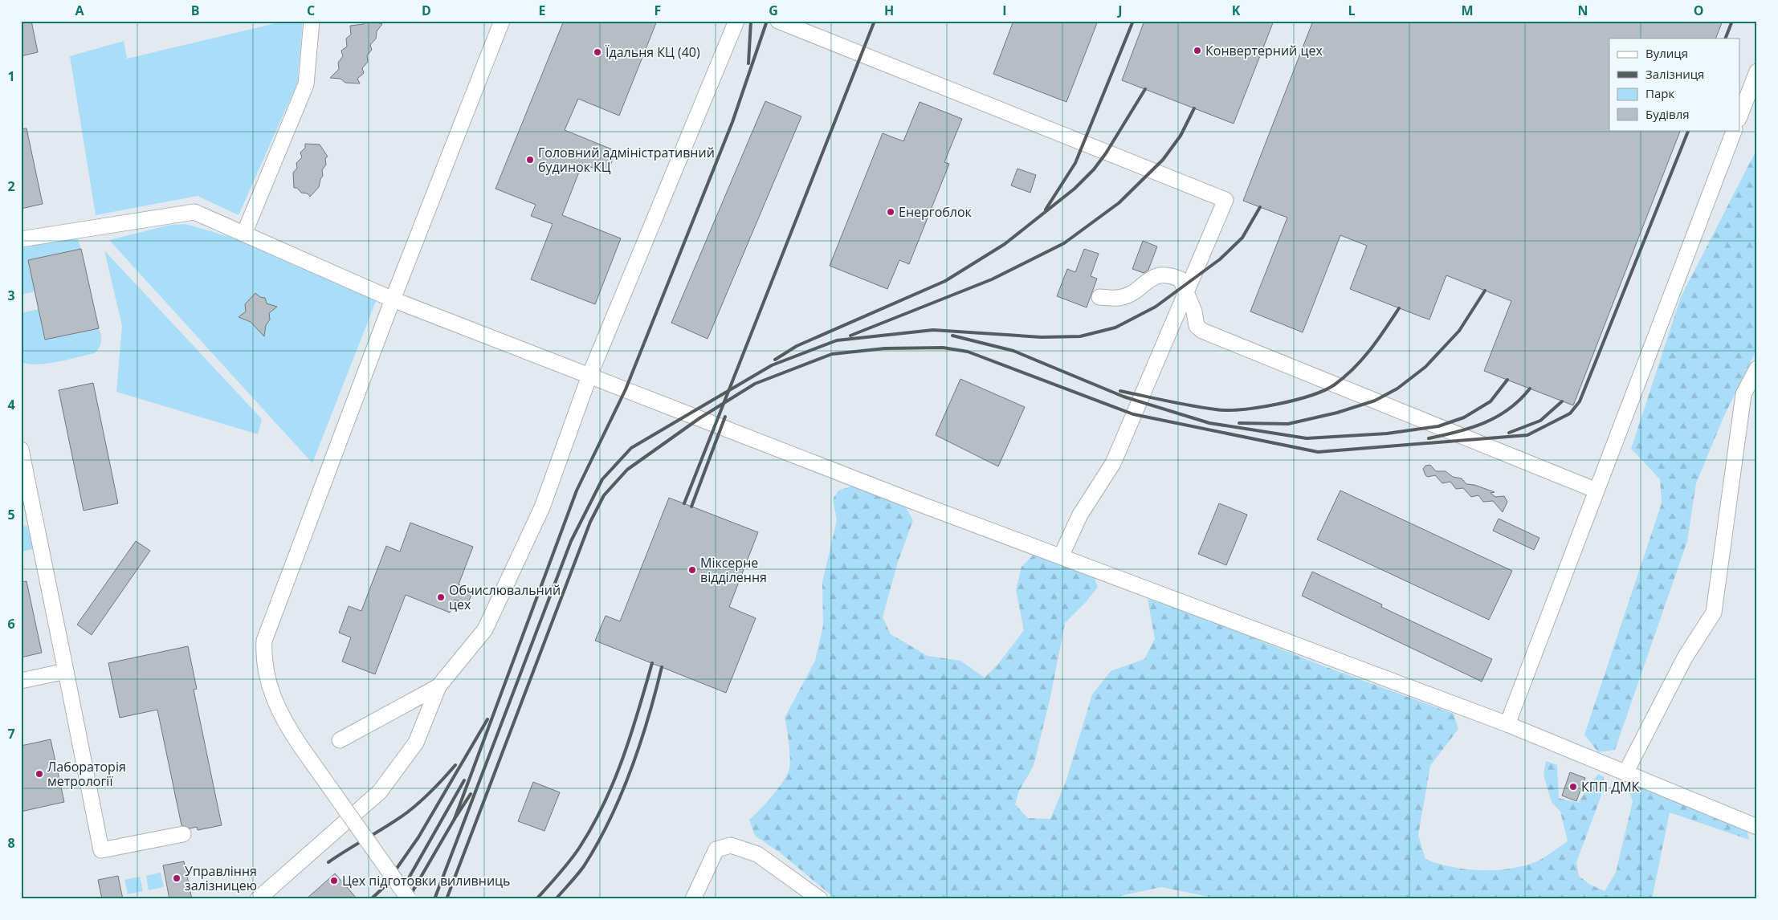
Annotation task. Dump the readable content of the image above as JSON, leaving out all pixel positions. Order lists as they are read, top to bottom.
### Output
{
  "places": [
    "Конвертерний цех",
    "Їдальня КЦ (40)",
    "Головний адміністративний будинок КЦ",
    "Енергоблок",
    "Міксерне відділення",
    "Обчислювальний цех",
    "Лабораторія метрології",
    "КПП ДМК",
    "Управління залізницею",
    "Цех підготовки виливниць"
  ],
  "legend": [
    "Вулиця",
    "Залізниця",
    "Парк",
    "Будівля"
  ],
  "grid": {
    "columns": [
      "A",
      "B",
      "C",
      "D",
      "E",
      "F",
      "G",
      "H",
      "I",
      "J",
      "K",
      "L",
      "M",
      "N",
      "O"
    ],
    "rows": [
      "1",
      "2",
      "3",
      "4",
      "5",
      "6",
      "7",
      "8"
    ]
  }
}
